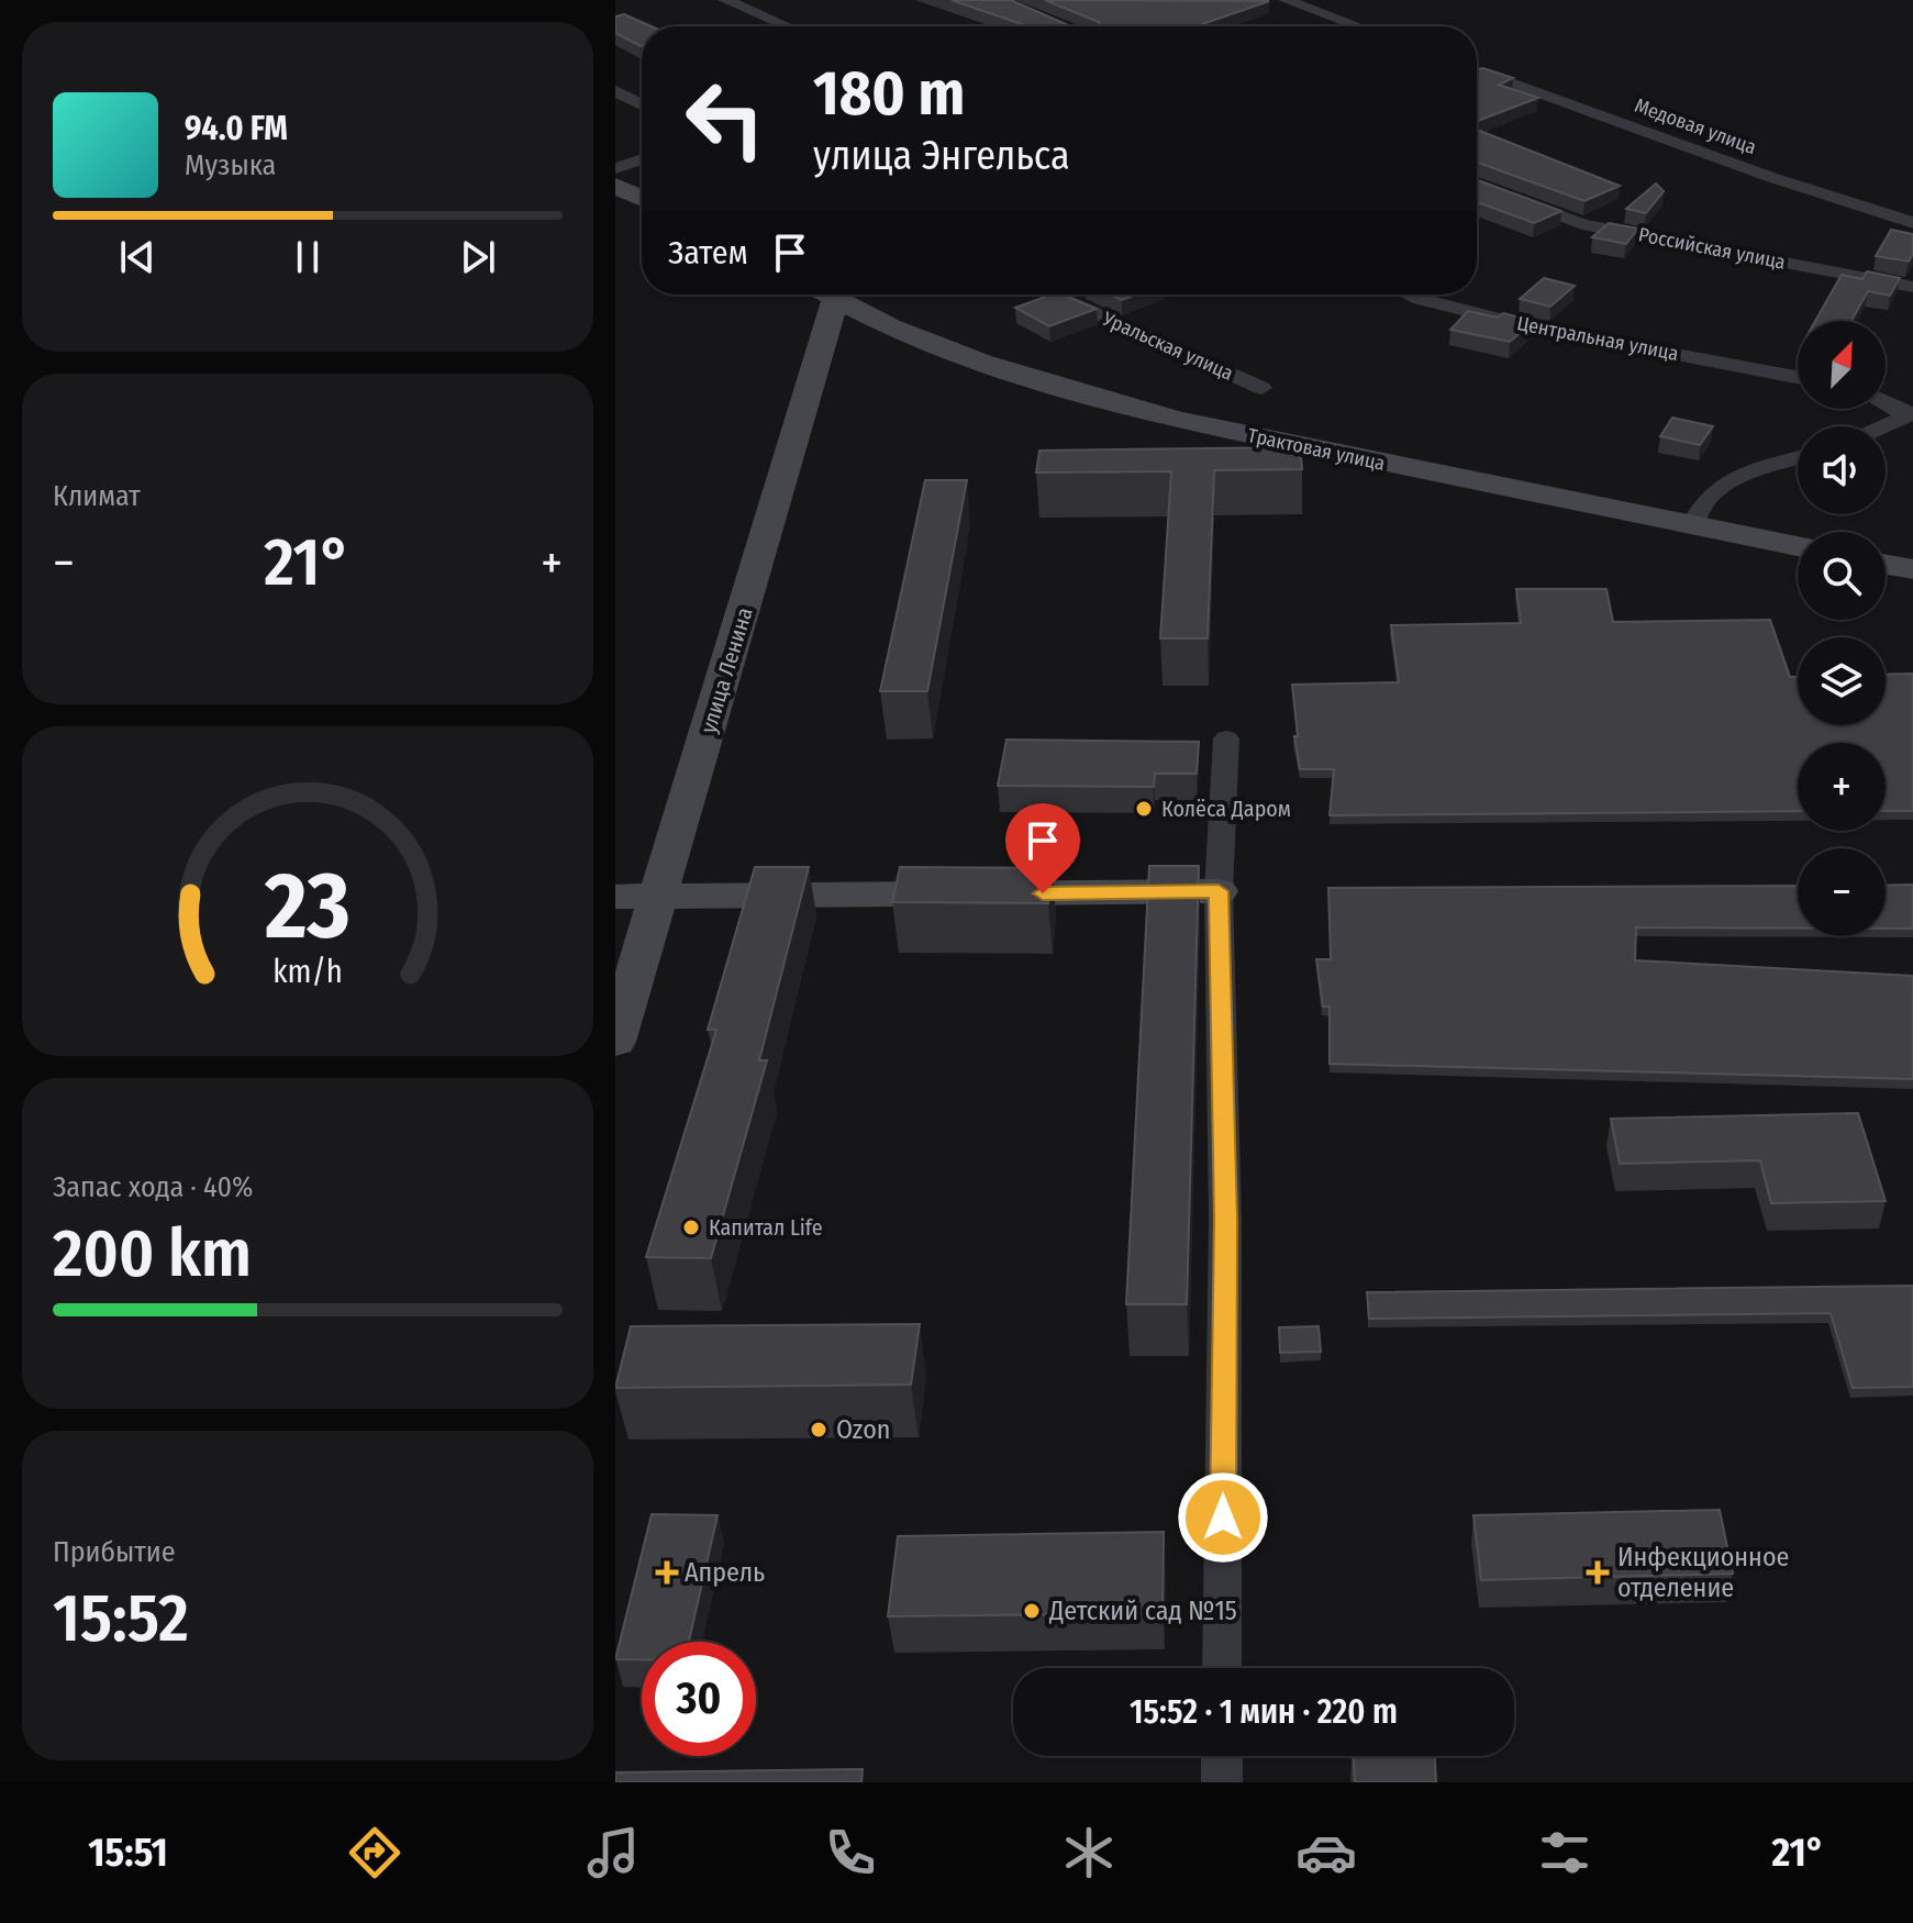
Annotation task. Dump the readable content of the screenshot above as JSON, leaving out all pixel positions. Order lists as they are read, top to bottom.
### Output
{
  "streets": {
    "street": [
      "Медовая улица",
      "Российская улица",
      "Центральная улица",
      "Уральская улица",
      "Трактовая улица",
      "улица Ленина"
    ]
  },
  "places": {
    "other": [
      "Колёса Даром",
      "Капитал Life",
      "Ozon",
      "Детский сад №15"
    ],
    "health": ["Апрель", "Инфекционное отделение"]
  },
  "north": "top right",
  "page": {
    "turn": ["180 m", "улица Энгельса"],
    "song": ["94.0 FM", "Музыка"],
    "then": "Затем",
    "map_buttons": ["+", "−"],
    "tile": [
      "Климат",
      ["Запас хода · 40%", "200 km"],
      ["Прибытие", "15:52"]
    ],
    "heat": ["−", "21°", "+"],
    "limit": "30",
    "trip": "15:52 · 1 мин · 220 m",
    "tabs": ["15:51", "21°"],
    "gauge": ["23", "km/h"]
  }
}
